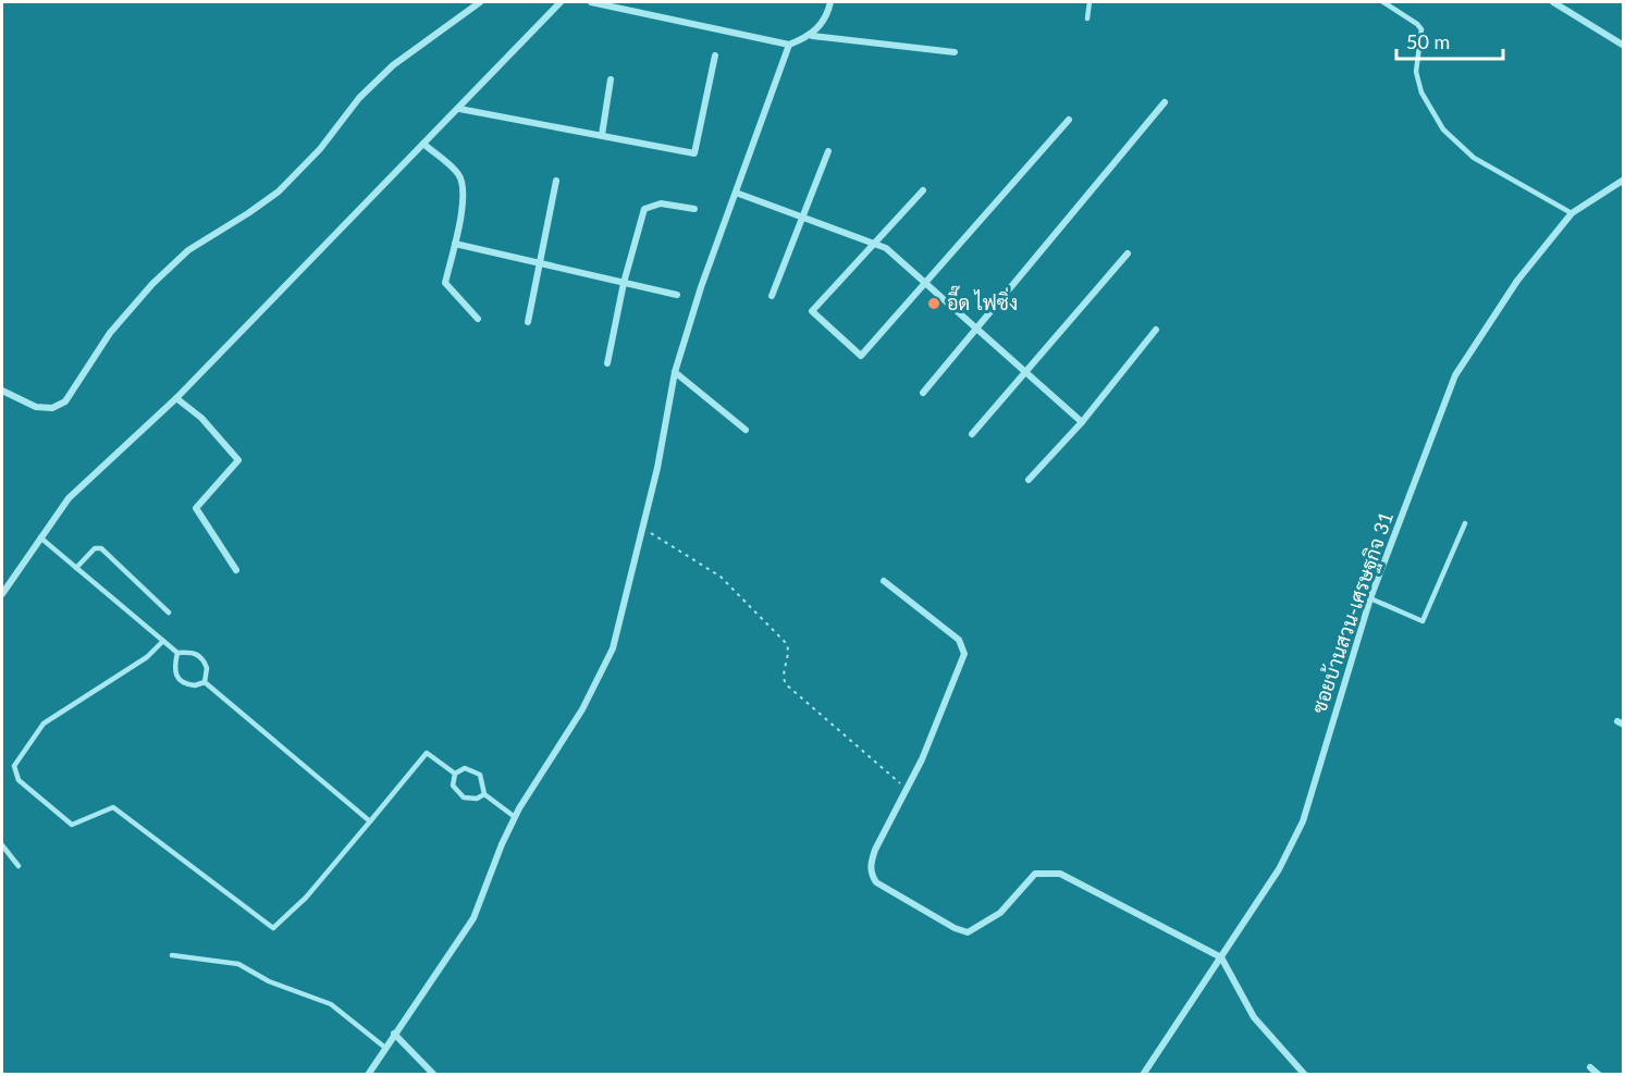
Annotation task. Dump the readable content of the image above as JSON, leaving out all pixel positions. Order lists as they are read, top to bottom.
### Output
{
  "streets": {
    "street": ["ซอยบ้านสวน-เศรษฐกิจ 31"]
  },
  "places": ["อี๊ด ไฟซิ่ง"],
  "scale_bar": "50 m"
}
